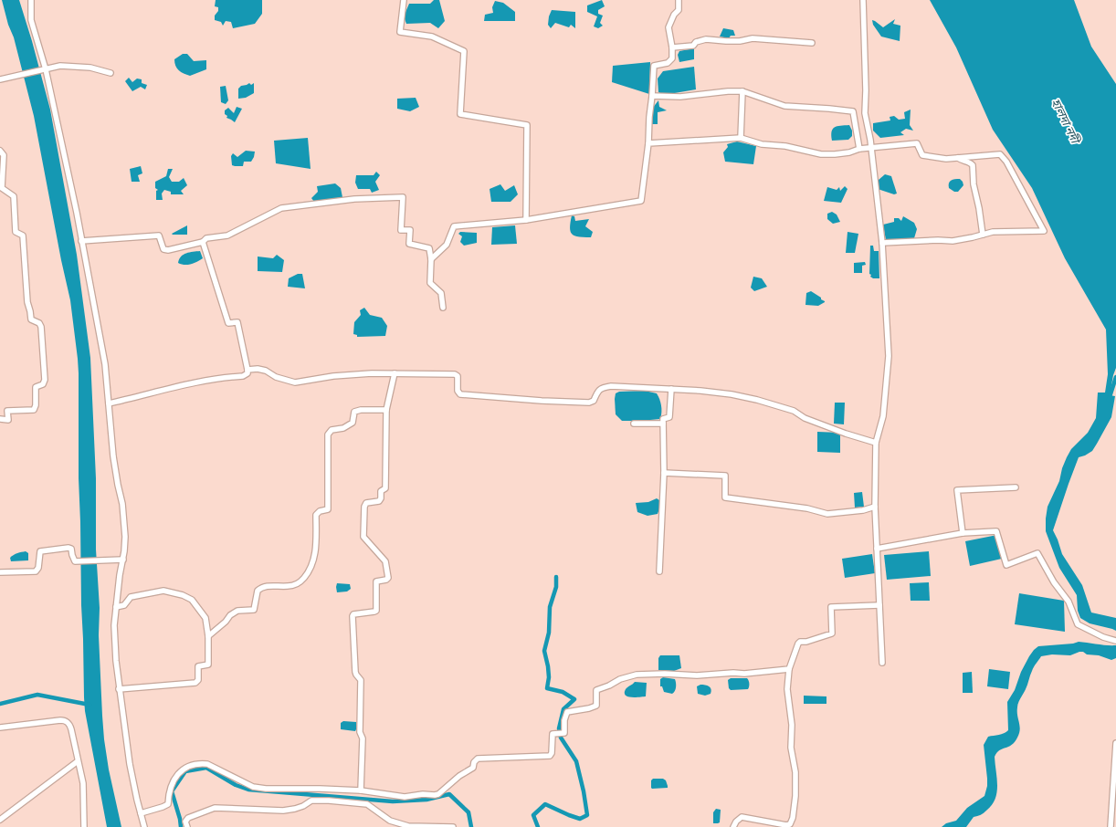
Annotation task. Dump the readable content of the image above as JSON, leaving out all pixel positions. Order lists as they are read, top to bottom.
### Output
{
  "water": ["হালদা নদী"]
}
